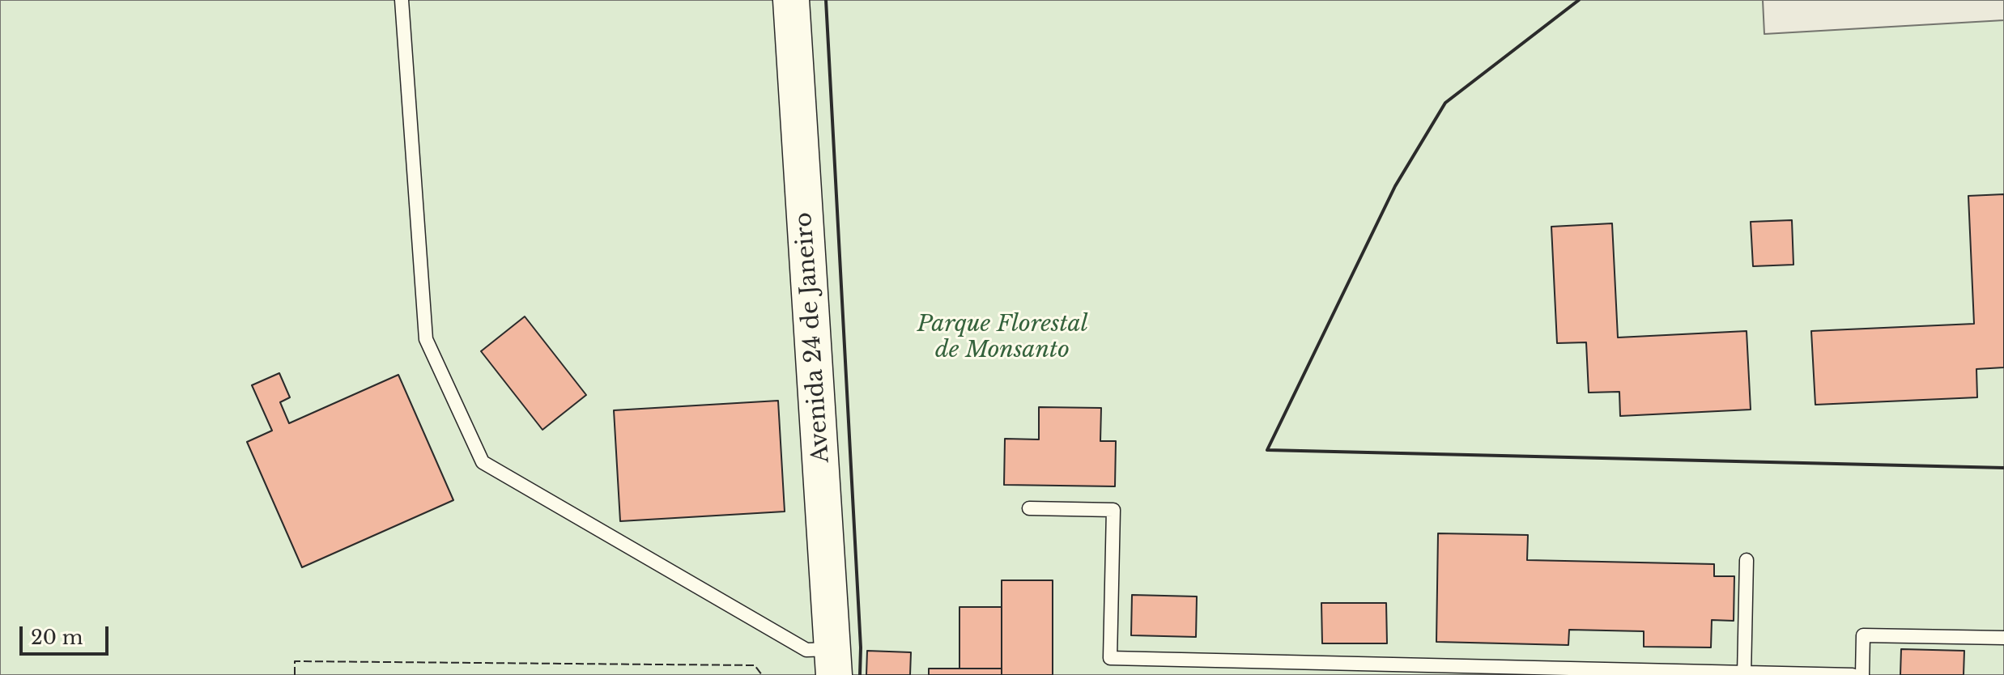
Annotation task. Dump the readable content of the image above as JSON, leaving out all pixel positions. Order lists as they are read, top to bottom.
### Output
{
  "streets": {
    "street": ["Avenida 24 de Janeiro"]
  },
  "parks": ["Parque Florestal de Monsanto"],
  "scale_bar": "20 m"
}
